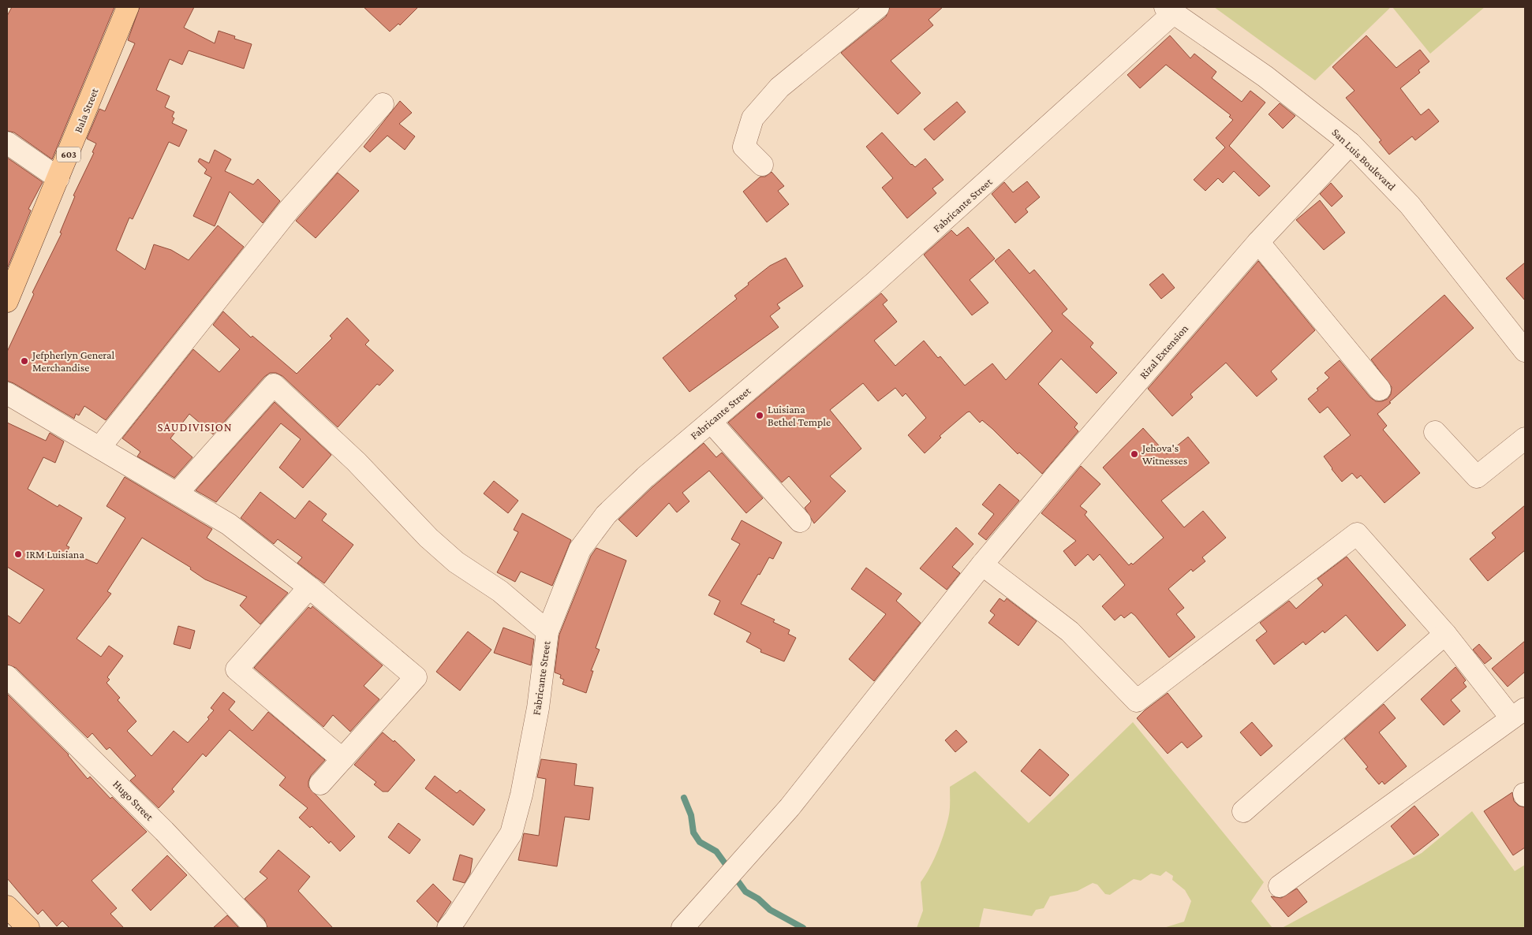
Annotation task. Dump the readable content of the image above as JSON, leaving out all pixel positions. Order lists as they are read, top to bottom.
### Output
{
  "streets": {
    "main road": ["Bala Street", "603"],
    "street": [
      "San Luis Boulevard",
      "Fabricante Street",
      "Rizal Extension",
      "Hugo Street"
    ]
  },
  "crossings": [
    ["San Luis Boulevard", "Fabricante Street"],
    ["San Luis Boulevard", "Rizal Extension"]
  ],
  "districts": ["SAUDIVISION"],
  "places": [
    "Jefpherlyn General Merchandise",
    "Luisiana Bethel Temple",
    "Jehova's Witnesses",
    "IRM Luisiana"
  ]
}
